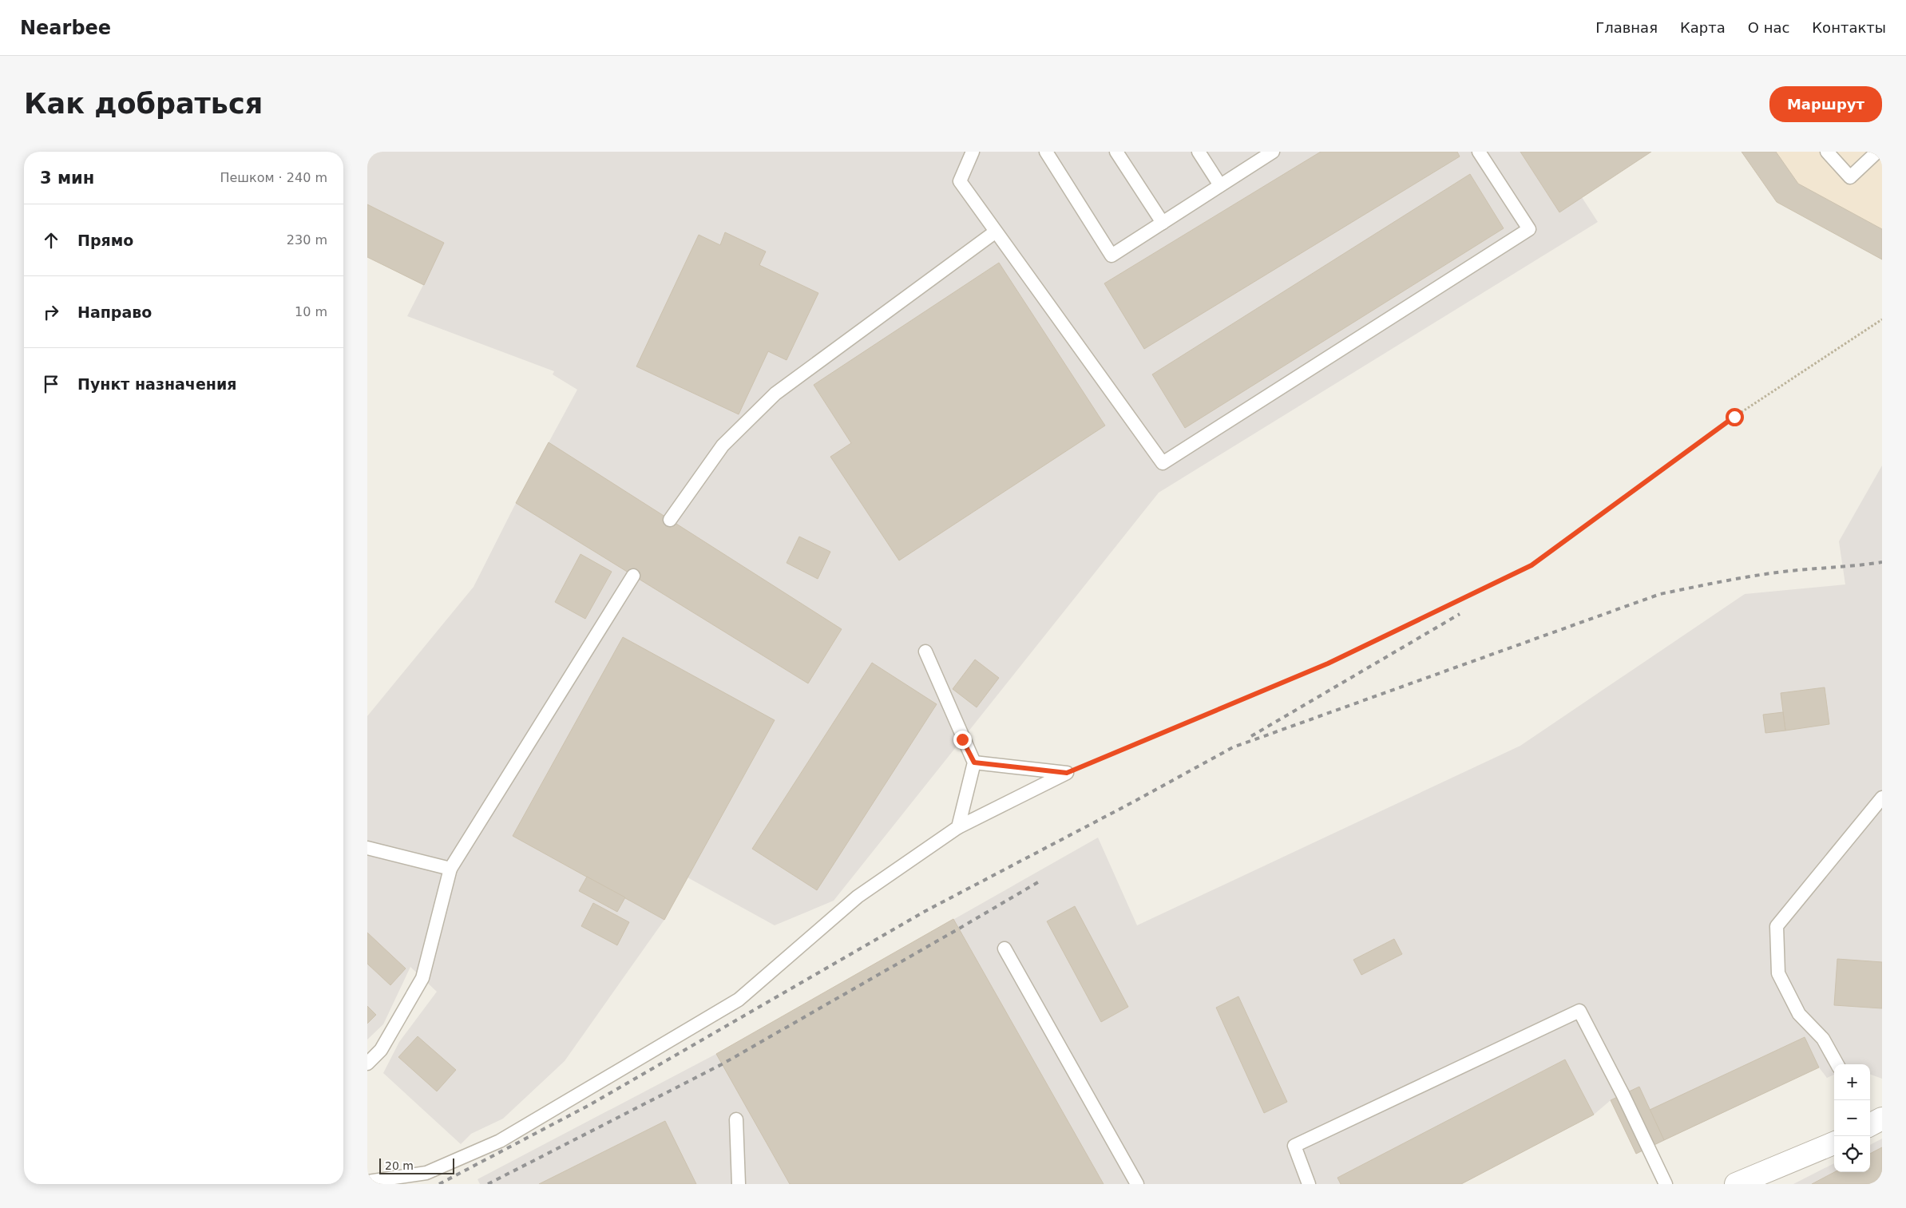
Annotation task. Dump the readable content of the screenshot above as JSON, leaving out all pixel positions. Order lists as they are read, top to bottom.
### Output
{
  "scale_bar": "20 m",
  "page": {
    "header": "Nearbee",
    "nav": [
      "Главная",
      "Карта",
      "О нас",
      "Контакты"
    ],
    "buttons": "Маршрут",
    "title": "Как добраться",
    "heading": ["3 мин", "Пешком · 240 m"],
    "list": [
      ["Прямо", "230 m"],
      ["Направо", "10 m"],
      "Пункт назначения"
    ],
    "map_buttons": ["+", "−"],
    "scale": "20 m"
  }
}
